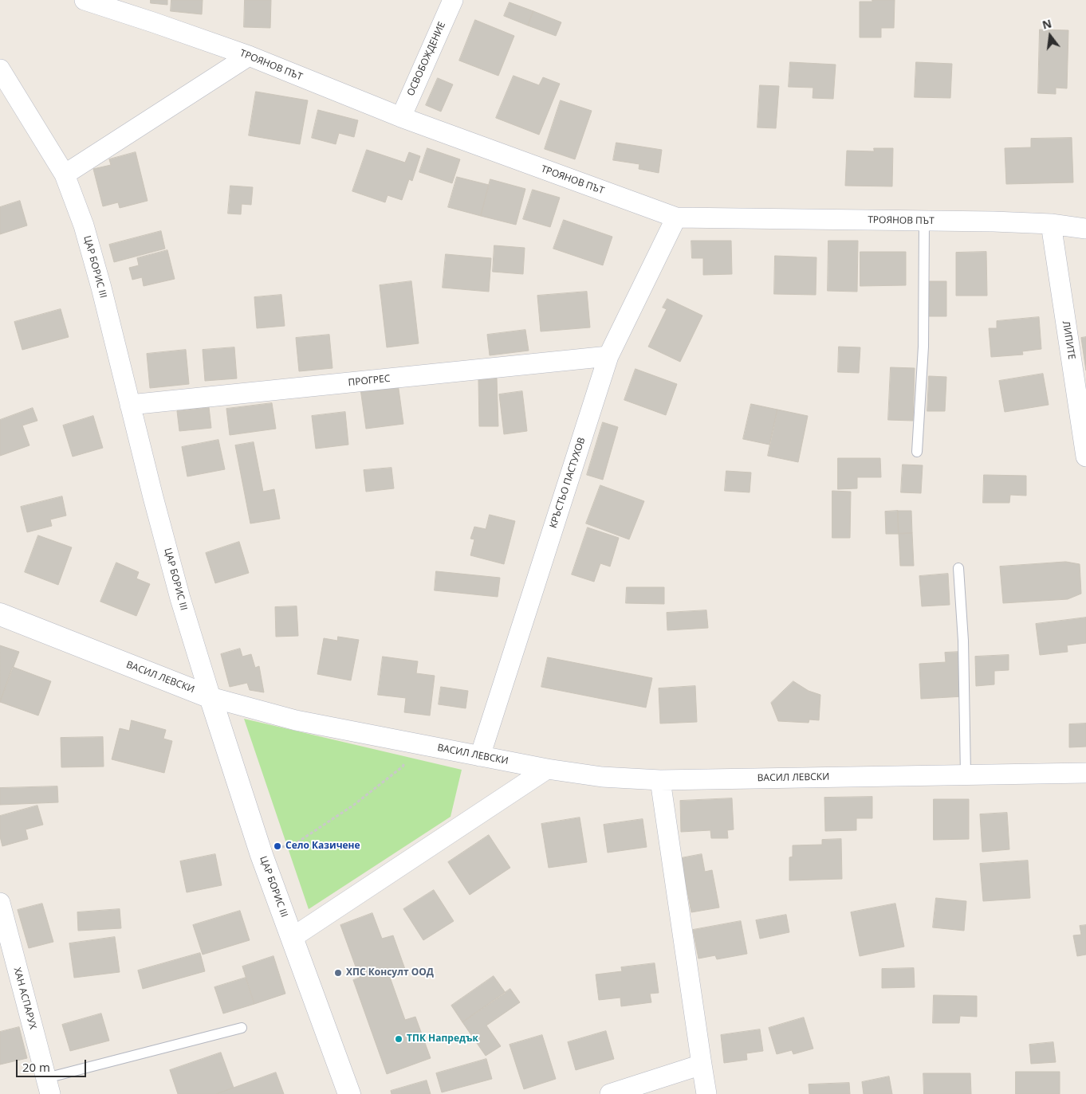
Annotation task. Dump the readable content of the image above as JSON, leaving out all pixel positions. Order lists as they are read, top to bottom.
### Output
{
  "streets": {
    "street": [
      "ОСВОБОЖДЕНИЕ",
      "ТРОЯНОВ ПЪТ",
      "ЦАР БОРИС III",
      "ЛИПИТЕ",
      "ПРОГРЕС",
      "КРЪСТЬО ПАСТУХОВ",
      "ВАСИЛ ЛЕВСКИ",
      "ХАН АСПАРУХ"
    ]
  },
  "crossings": [
    ["ОСВОБОЖДЕНИЕ", "ТРОЯНОВ ПЪТ"],
    ["ТРОЯНОВ ПЪТ", "ЛИПИТЕ"],
    ["ТРОЯНОВ ПЪТ", "КРЪСТЬО ПАСТУХОВ"],
    ["ЦАР БОРИС III", "ПРОГРЕС"],
    ["ЦАР БОРИС III", "ВАСИЛ ЛЕВСКИ"],
    ["ПРОГРЕС", "КРЪСТЬО ПАСТУХОВ"],
    ["КРЪСТЬО ПАСТУХОВ", "ВАСИЛ ЛЕВСКИ"]
  ],
  "places": ["Село Казичене", "ХПС Консулт ООД", "ТПК Напредък"],
  "scale_bar": "20 m",
  "north": "top"
}
